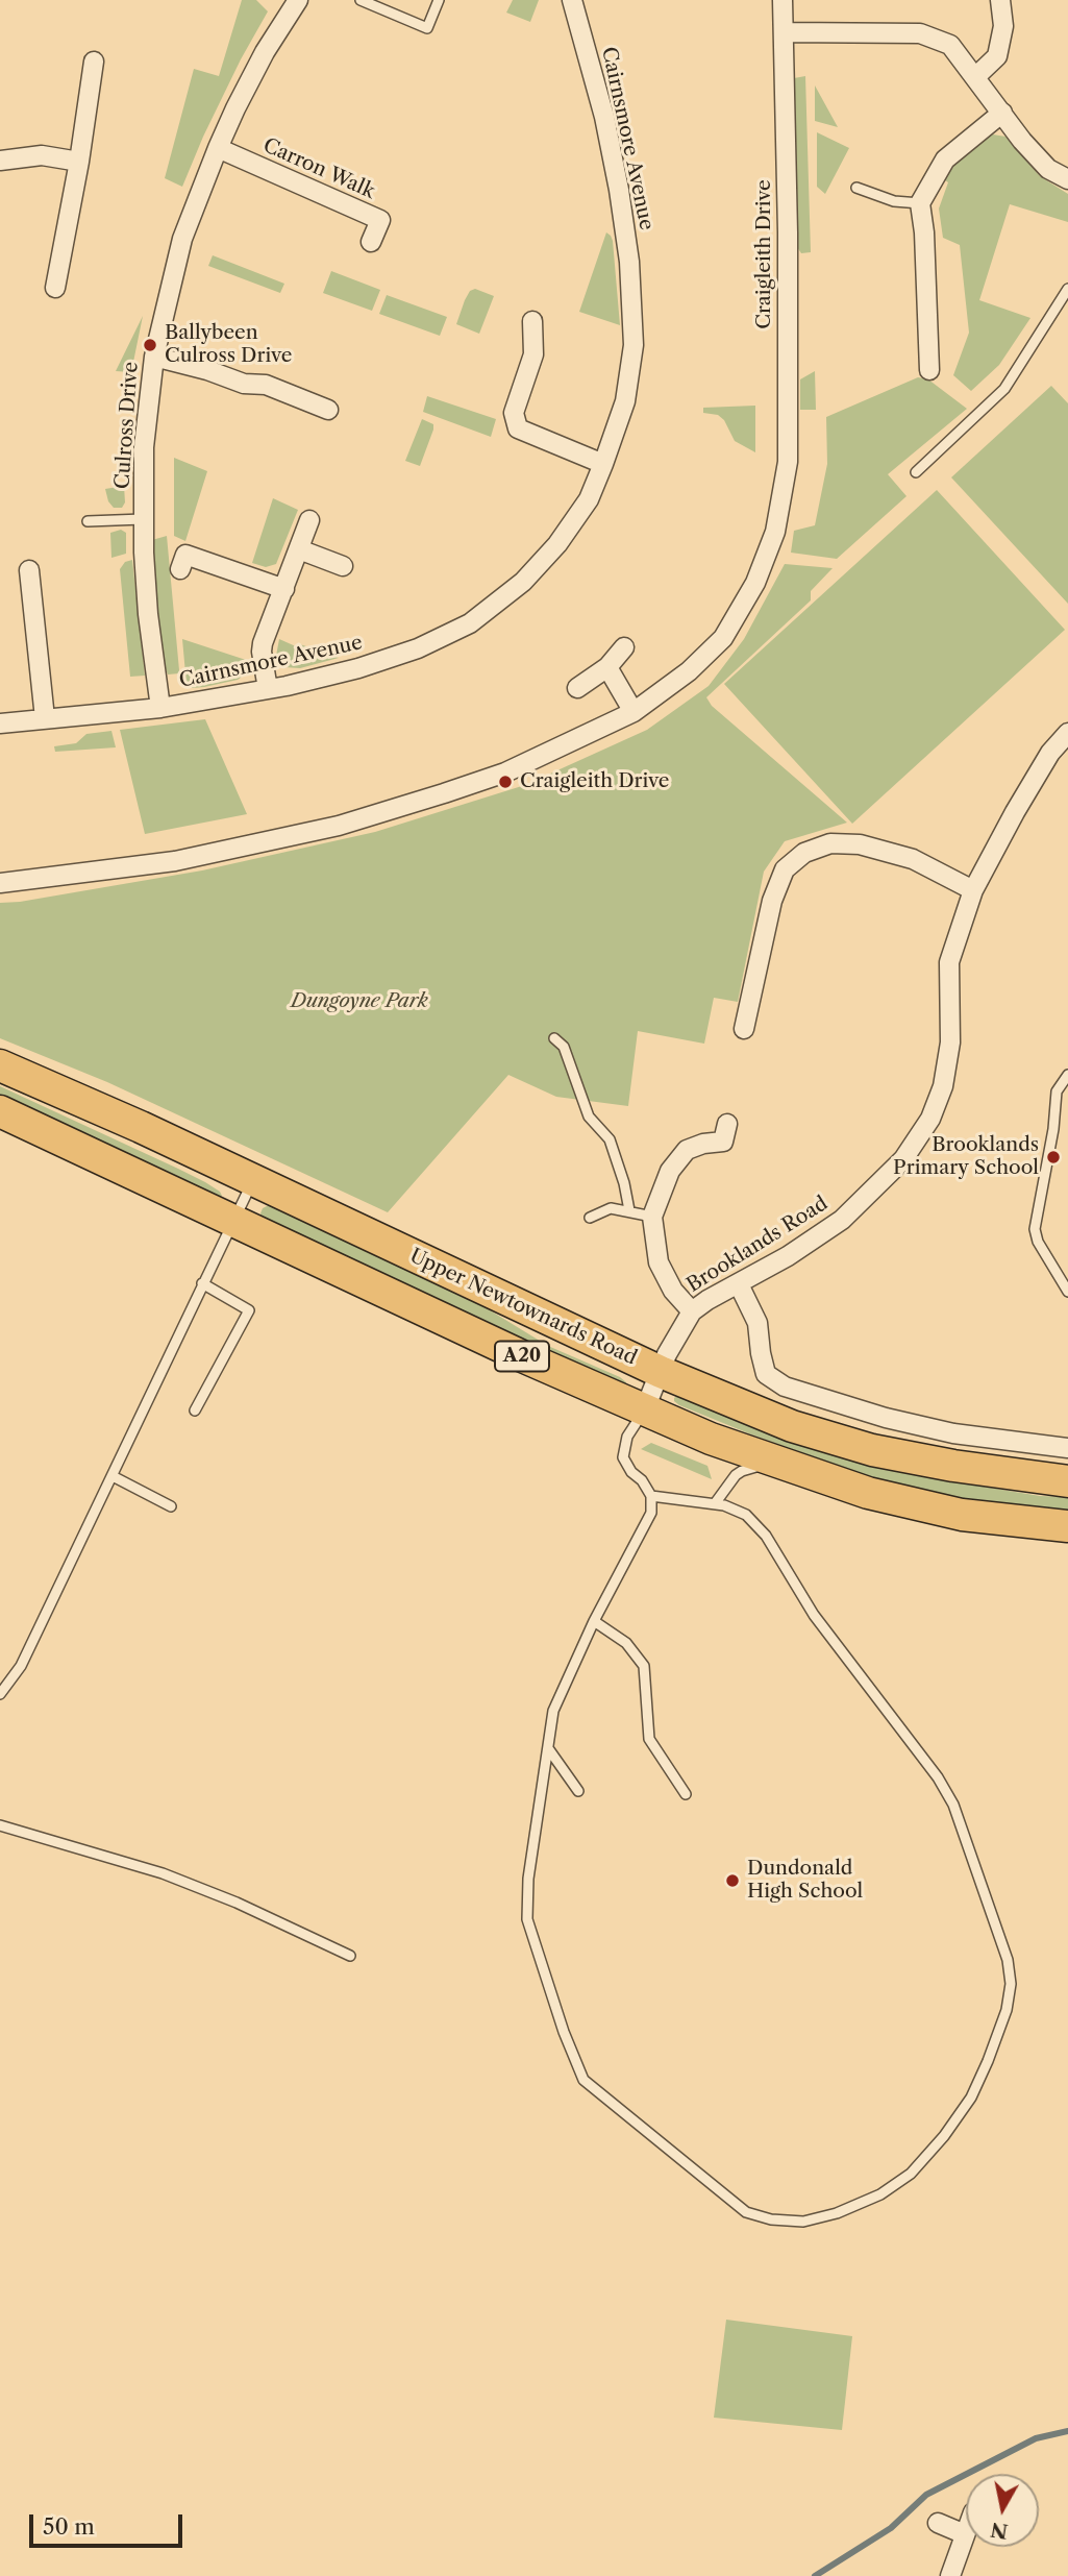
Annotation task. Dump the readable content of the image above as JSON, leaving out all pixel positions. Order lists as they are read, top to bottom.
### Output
{
  "streets": {
    "highway": ["Upper Newtownards Road", "A20"],
    "street": [
      "Cairnsmore Avenue",
      "Carron Walk",
      "Craigleith Drive",
      "Culross Drive",
      "Brooklands Road"
    ]
  },
  "crossings": [
    ["Cairnsmore Avenue", "Culross Drive"],
    ["Carron Walk", "Culross Drive"],
    ["Brooklands Road", "Upper Newtownards Road"],
    ["Brooklands Road", "A20"]
  ],
  "parks": ["Dungoyne Park"],
  "places": [
    "Ballybeen Culross Drive",
    "Craigleith Drive",
    "Brooklands Primary School",
    "Dundonald High School"
  ],
  "scale_bar": "50 m",
  "north": "bottom"
}
